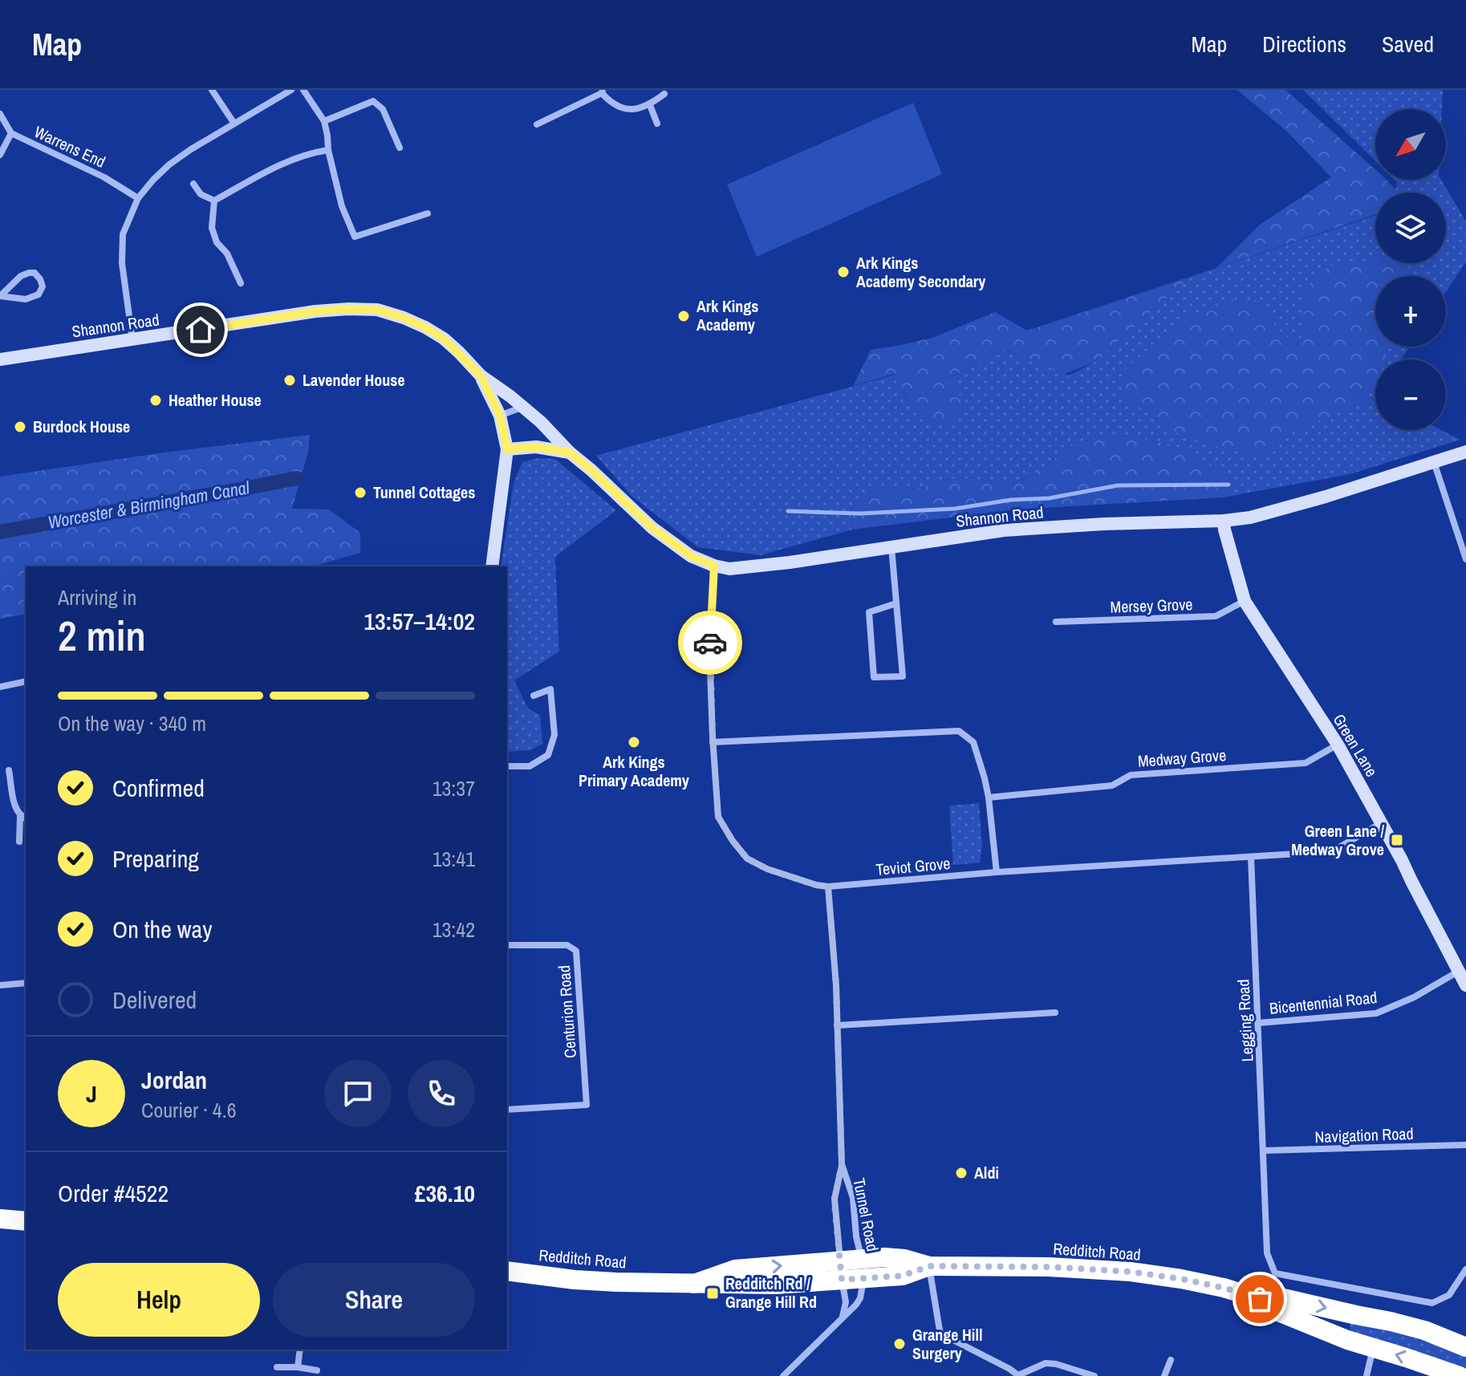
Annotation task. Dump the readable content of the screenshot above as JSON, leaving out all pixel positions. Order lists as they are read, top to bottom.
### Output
{
  "streets": {
    "highway": ["Redditch Road"],
    "street": [
      "Warrens End",
      "Shannon Road",
      "Mersey Grove",
      "Green Lane",
      "Medway Grove",
      "Teviot Grove",
      "Bicentennial Road",
      "Centurion Road",
      "Legging Road",
      "Navigation Road",
      "Tunnel Road"
    ]
  },
  "crossings": [
    ["Shannon Road", "Green Lane"],
    ["Shannon Road", "Teviot Grove"],
    ["Mersey Grove", "Green Lane"],
    ["Green Lane", "Medway Grove"],
    ["Green Lane", "Teviot Grove"],
    ["Green Lane", "Bicentennial Road"],
    ["Teviot Grove", "Legging Road"],
    ["Teviot Grove", "Tunnel Road"],
    ["Bicentennial Road", "Legging Road"],
    ["Legging Road", "Navigation Road"],
    ["Tunnel Road", "Redditch Road"]
  ],
  "water": ["Worcester & Birmingham Canal"],
  "places": {
    "other": [
      "Ark Kings Academy Secondary",
      "Ark Kings Academy",
      "Lavender House",
      "Heather House",
      "Burdock House",
      "Tunnel Cottages",
      "Ark Kings Primary Academy",
      "Aldi",
      "Grange Hill Surgery"
    ],
    "transit": ["Green Lane / Medway Grove", "Redditch Rd / Grange Hill Rd"]
  },
  "north": "bottom left",
  "page": {
    "header": "Map",
    "nav": ["Map", "Directions", "Saved"],
    "map_buttons": ["+", "−"],
    "heading": ["2 min", "Arriving in", "13:57–14:02"],
    "panel": [
      "Jordan",
      "Courier · 4.6",
      "Order #4522",
      "£36.10"
    ],
    "bar": "On the way · 340 m",
    "list": [
      ["Confirmed", "13:37"],
      ["Preparing", "13:41"],
      ["On the way", "13:42"],
      "Delivered"
    ],
    "round": "J",
    "buttons": ["Help", "Share"]
  }
}
